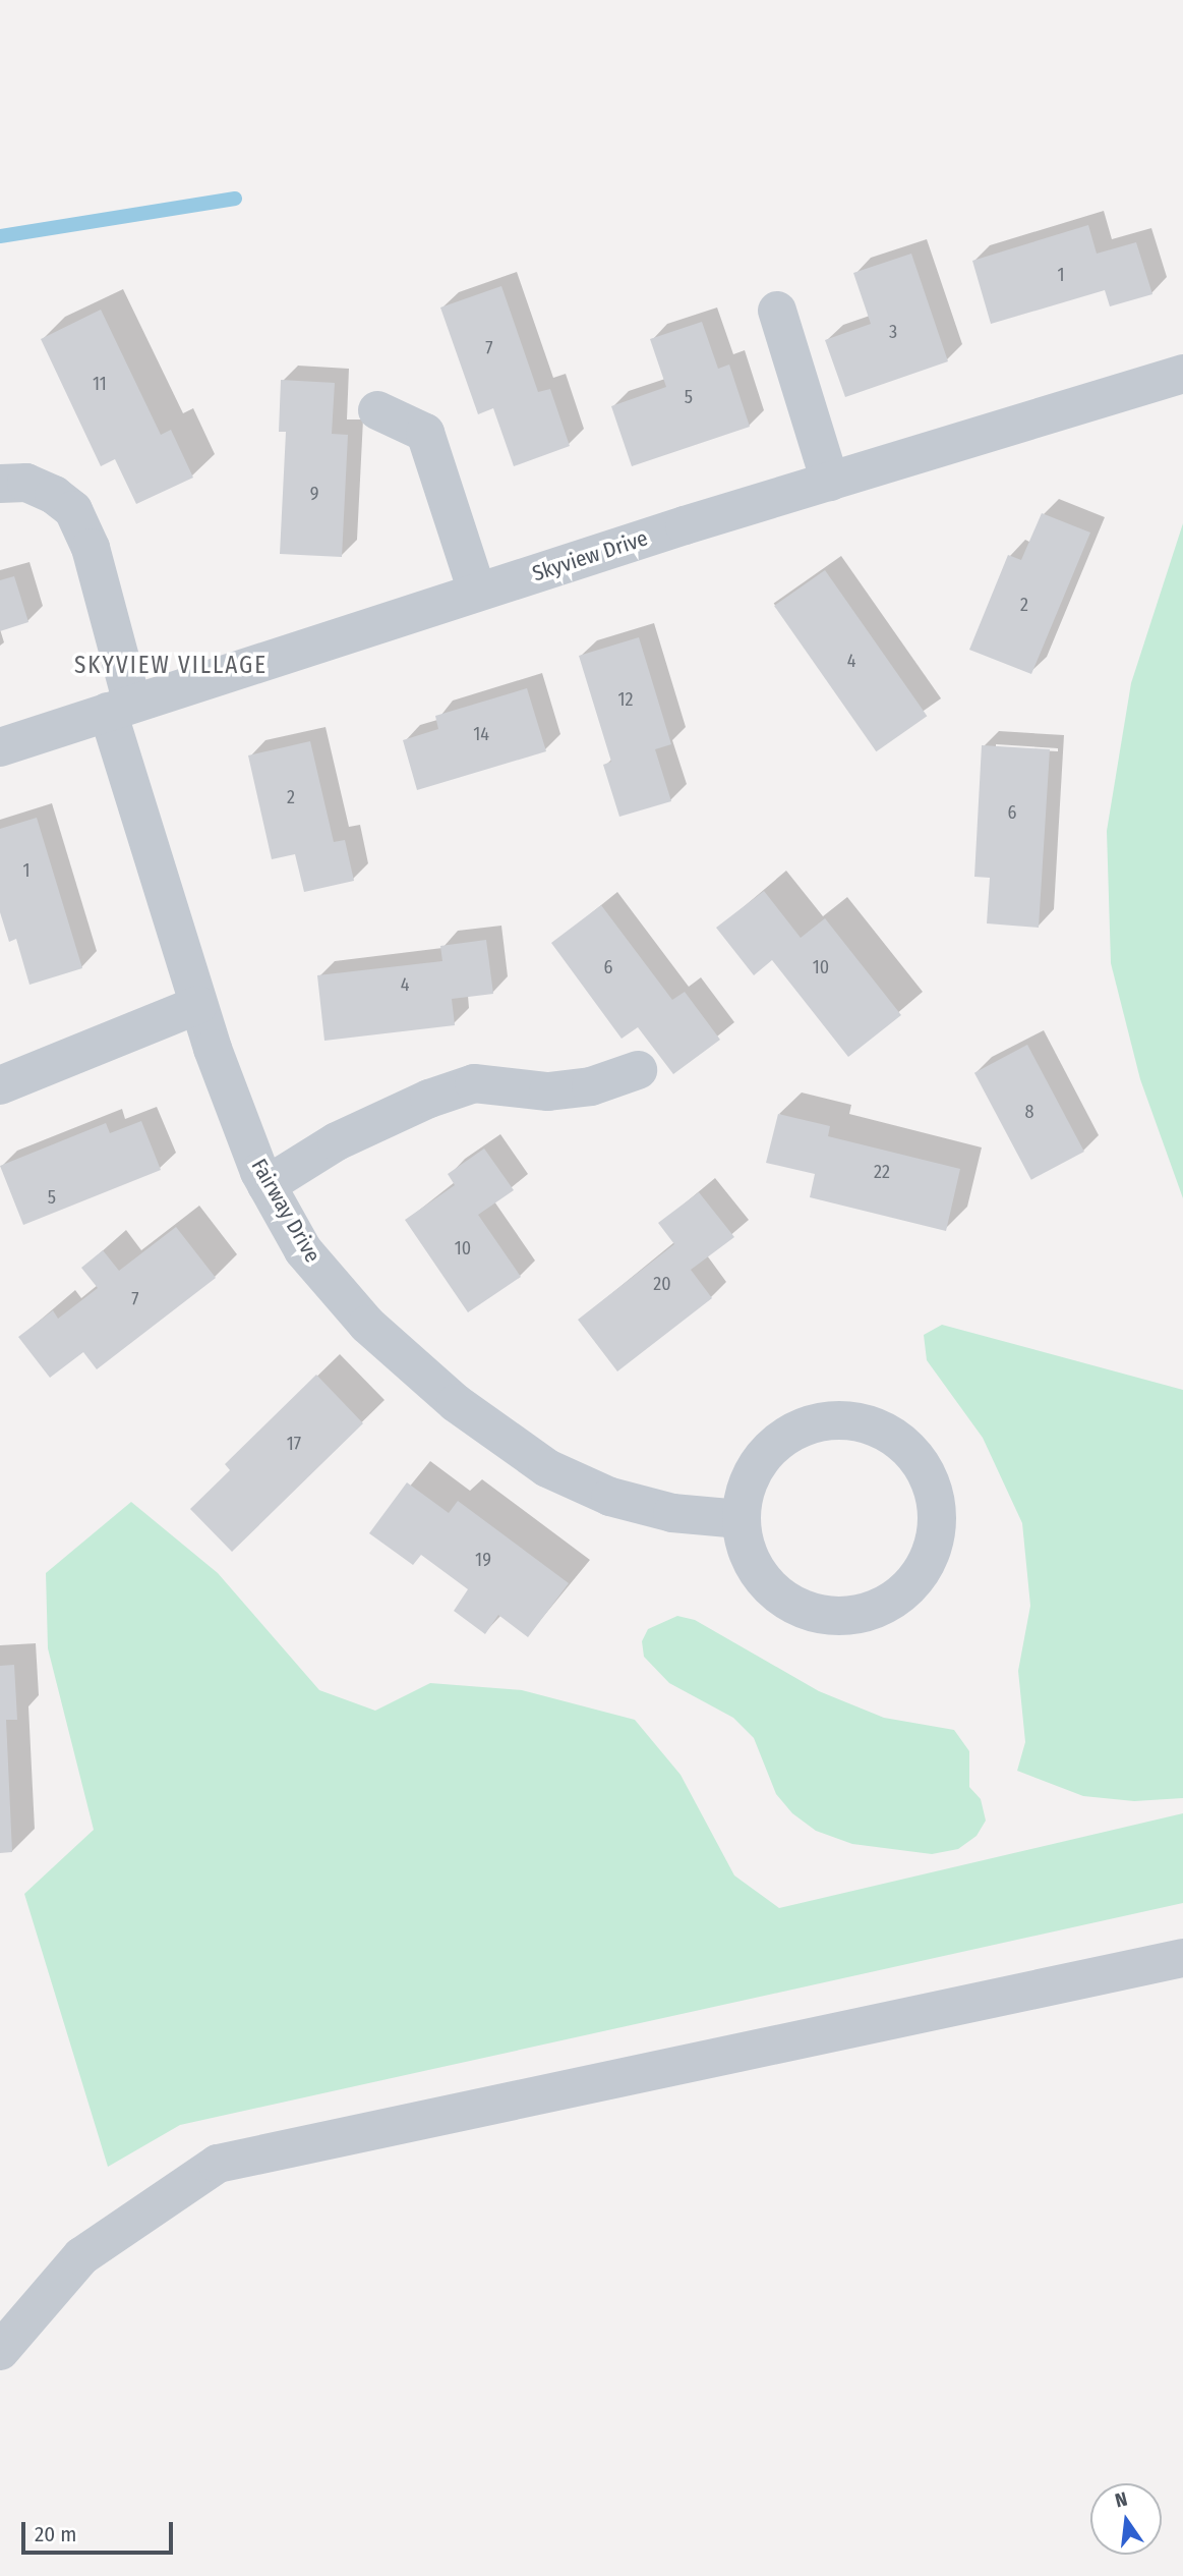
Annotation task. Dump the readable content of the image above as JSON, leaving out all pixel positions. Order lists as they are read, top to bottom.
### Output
{
  "streets": {
    "street": ["Skyview Drive", "Fairway Drive"]
  },
  "crossings": [
    ["Skyview Drive", "Fairway Drive"]
  ],
  "districts": ["SKYVIEW VILLAGE"],
  "house_numbers": [
    "1",
    "3",
    "7",
    "11",
    "5",
    "9",
    "2",
    "4",
    "12",
    "14",
    "2",
    "6",
    "1",
    "6",
    "10",
    "4",
    "8",
    "22",
    "5",
    "10",
    "20",
    "7",
    "17",
    "19"
  ],
  "scale_bar": "20 m",
  "north": "top"
}
